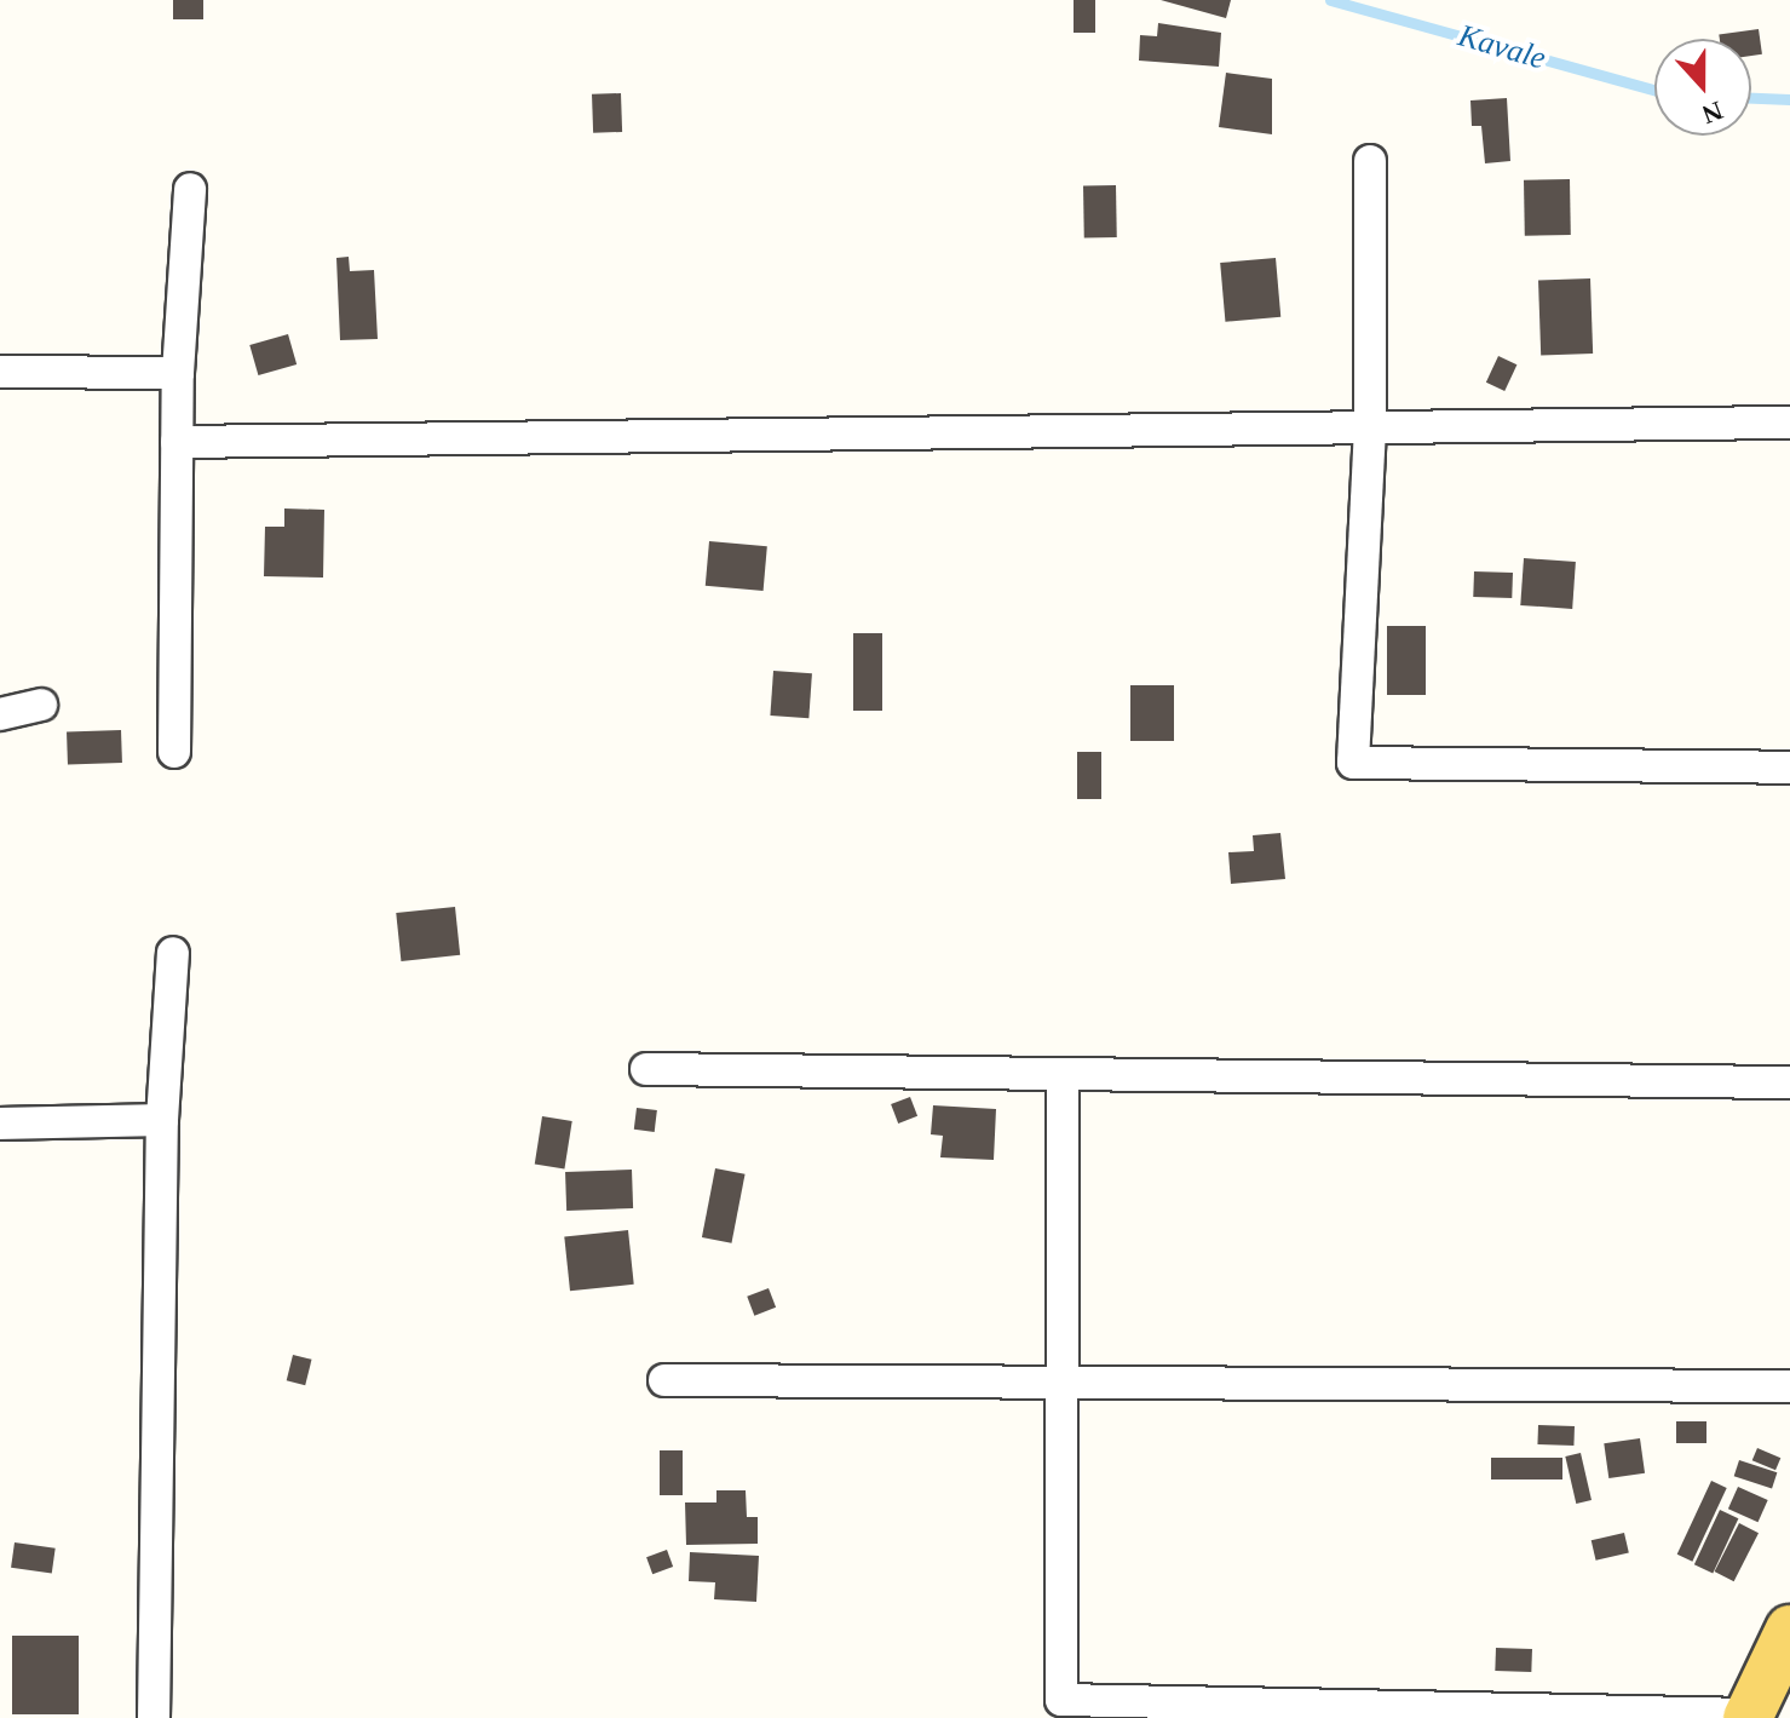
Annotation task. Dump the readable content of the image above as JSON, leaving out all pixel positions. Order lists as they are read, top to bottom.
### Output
{
  "water": ["Kavale"],
  "north": "bottom"
}
